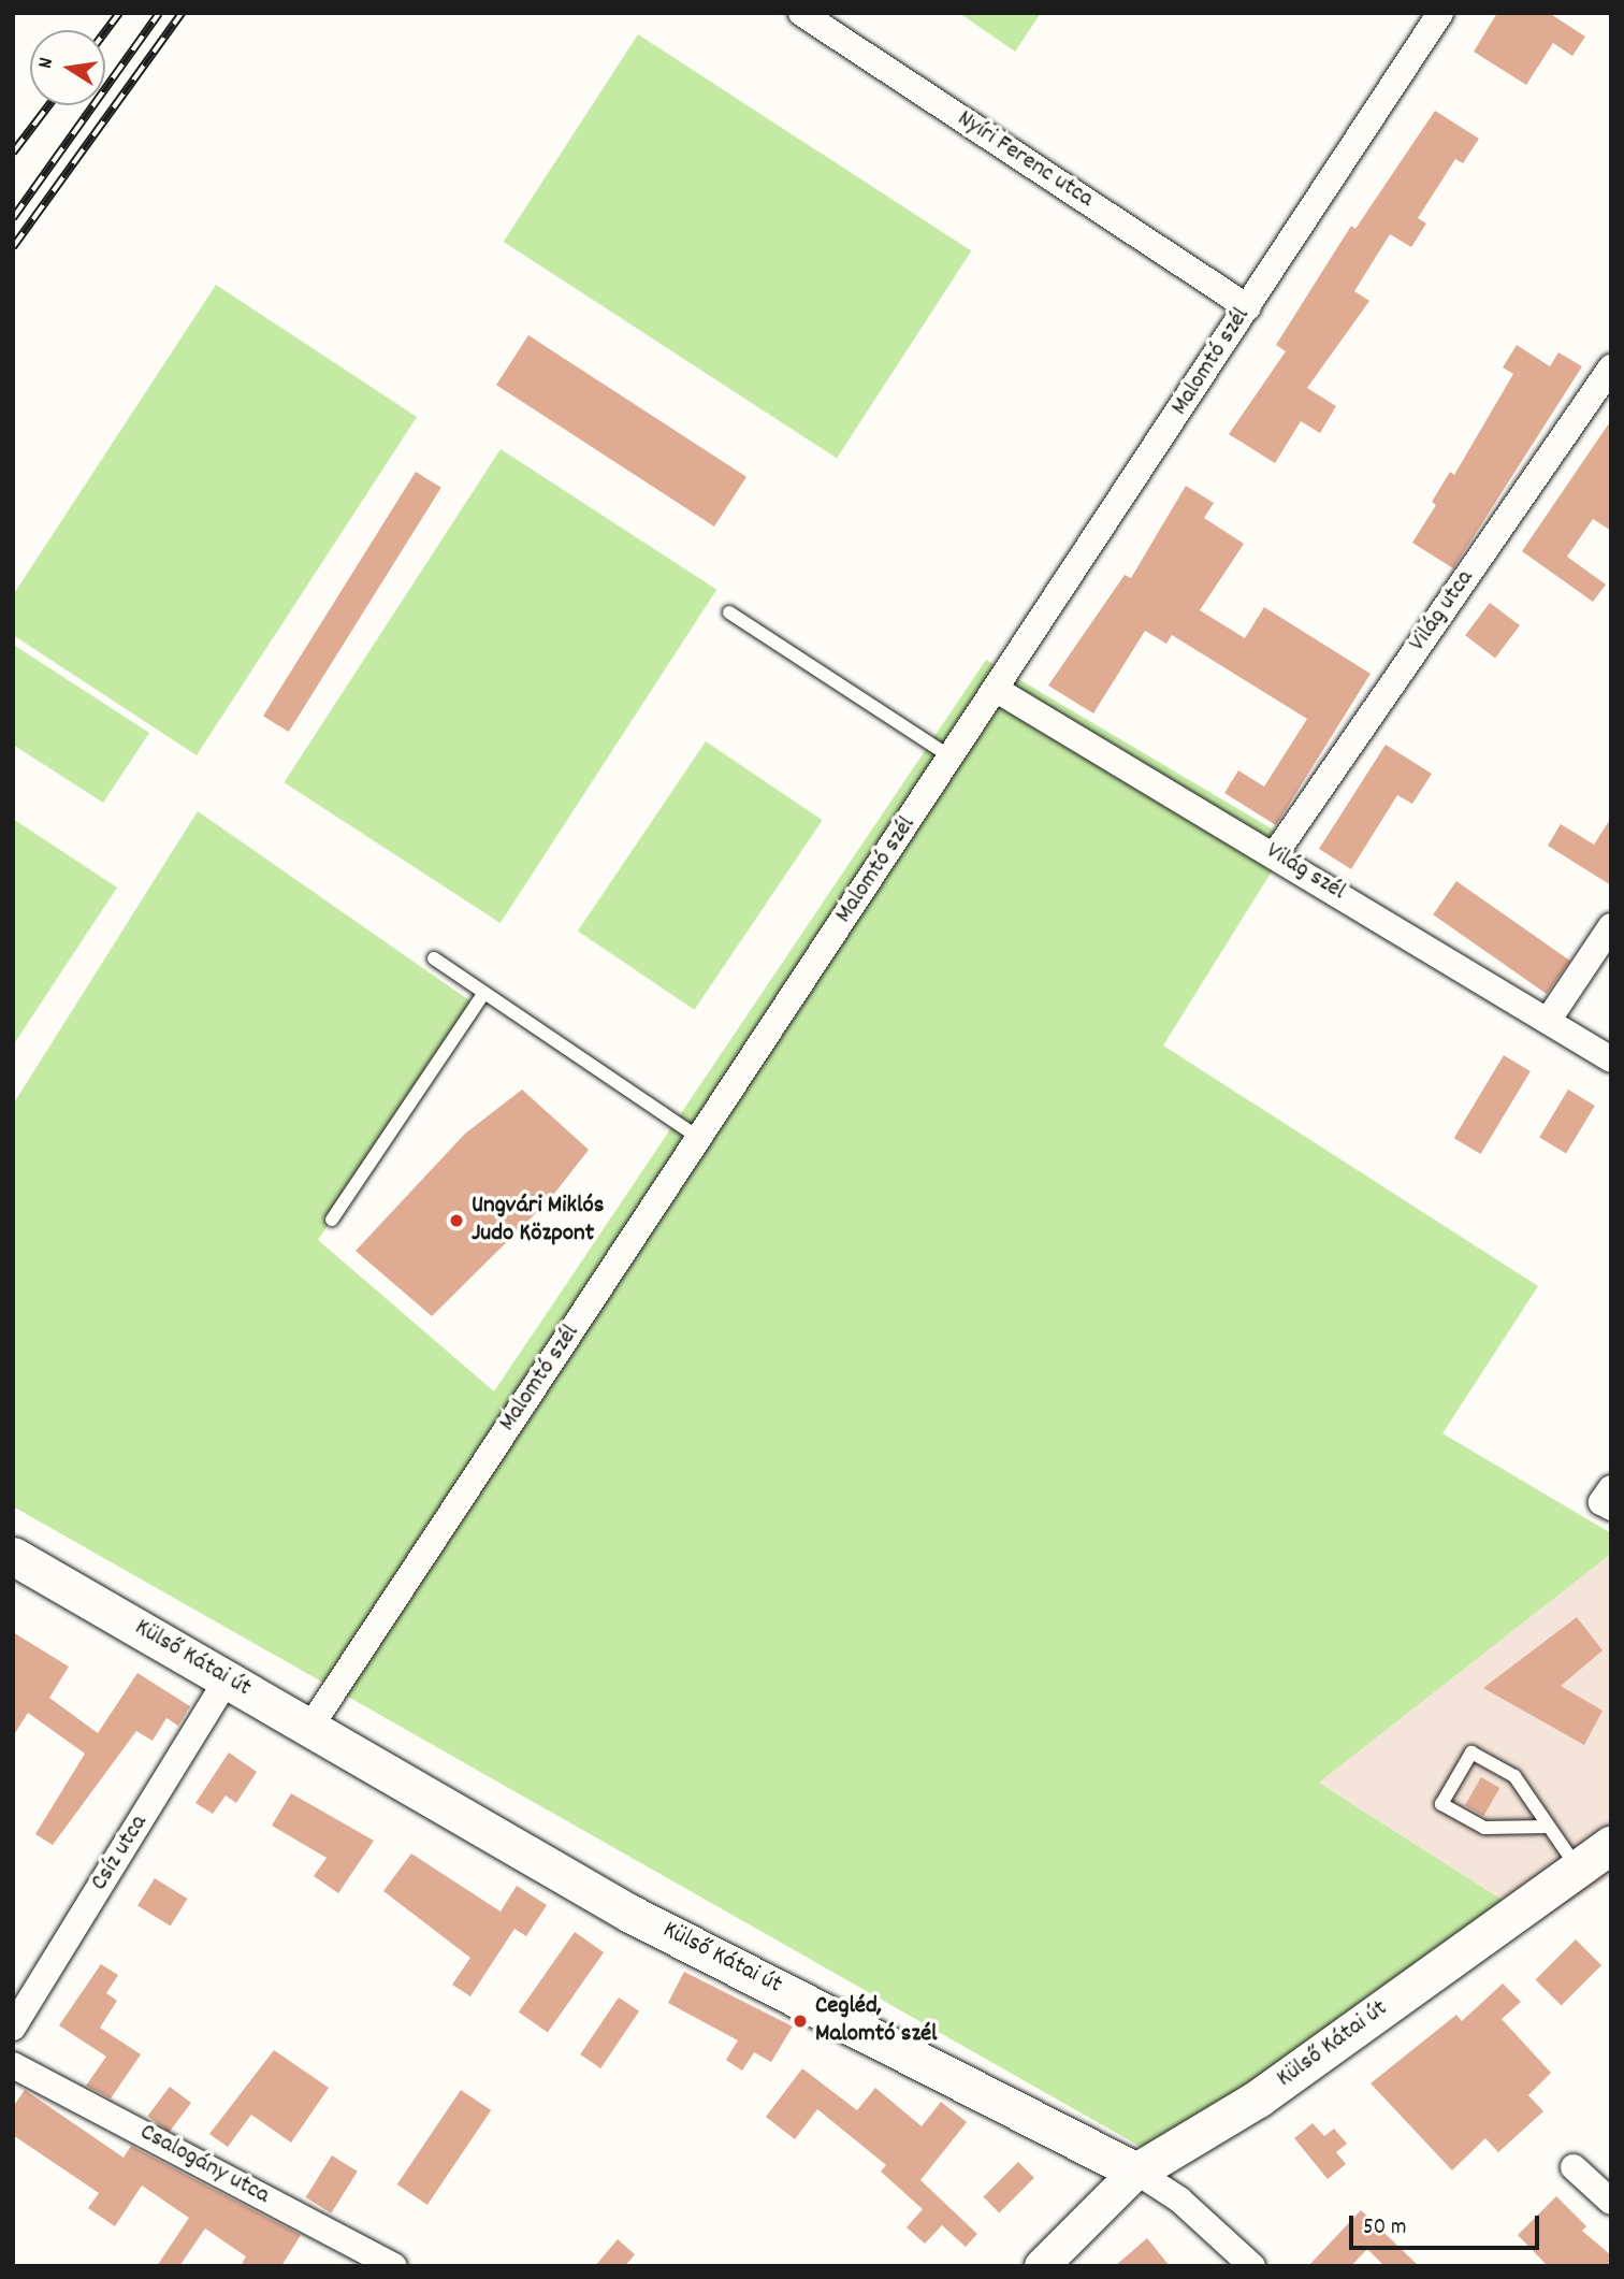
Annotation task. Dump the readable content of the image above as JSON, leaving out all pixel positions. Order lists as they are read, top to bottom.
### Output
{
  "streets": {
    "main road": ["Külső Kátai út"],
    "street": [
      "Nyíri Ferenc utca",
      "Malomtó szél",
      "Világ utca",
      "Világ szél",
      "Csíz utca",
      "Csalogány utca"
    ]
  },
  "crossings": [
    ["Nyíri Ferenc utca", "Malomtó szél"],
    ["Malomtó szél", "Világ szél"],
    ["Malomtó szél", "Külső Kátai út"],
    ["Világ utca", "Világ szél"],
    ["Külső Kátai út", "Csíz utca"]
  ],
  "places": ["Ungvári Miklós Judo Központ", "Cegléd, Malomtó szél"],
  "scale_bar": "50 m",
  "north": "left"
}
